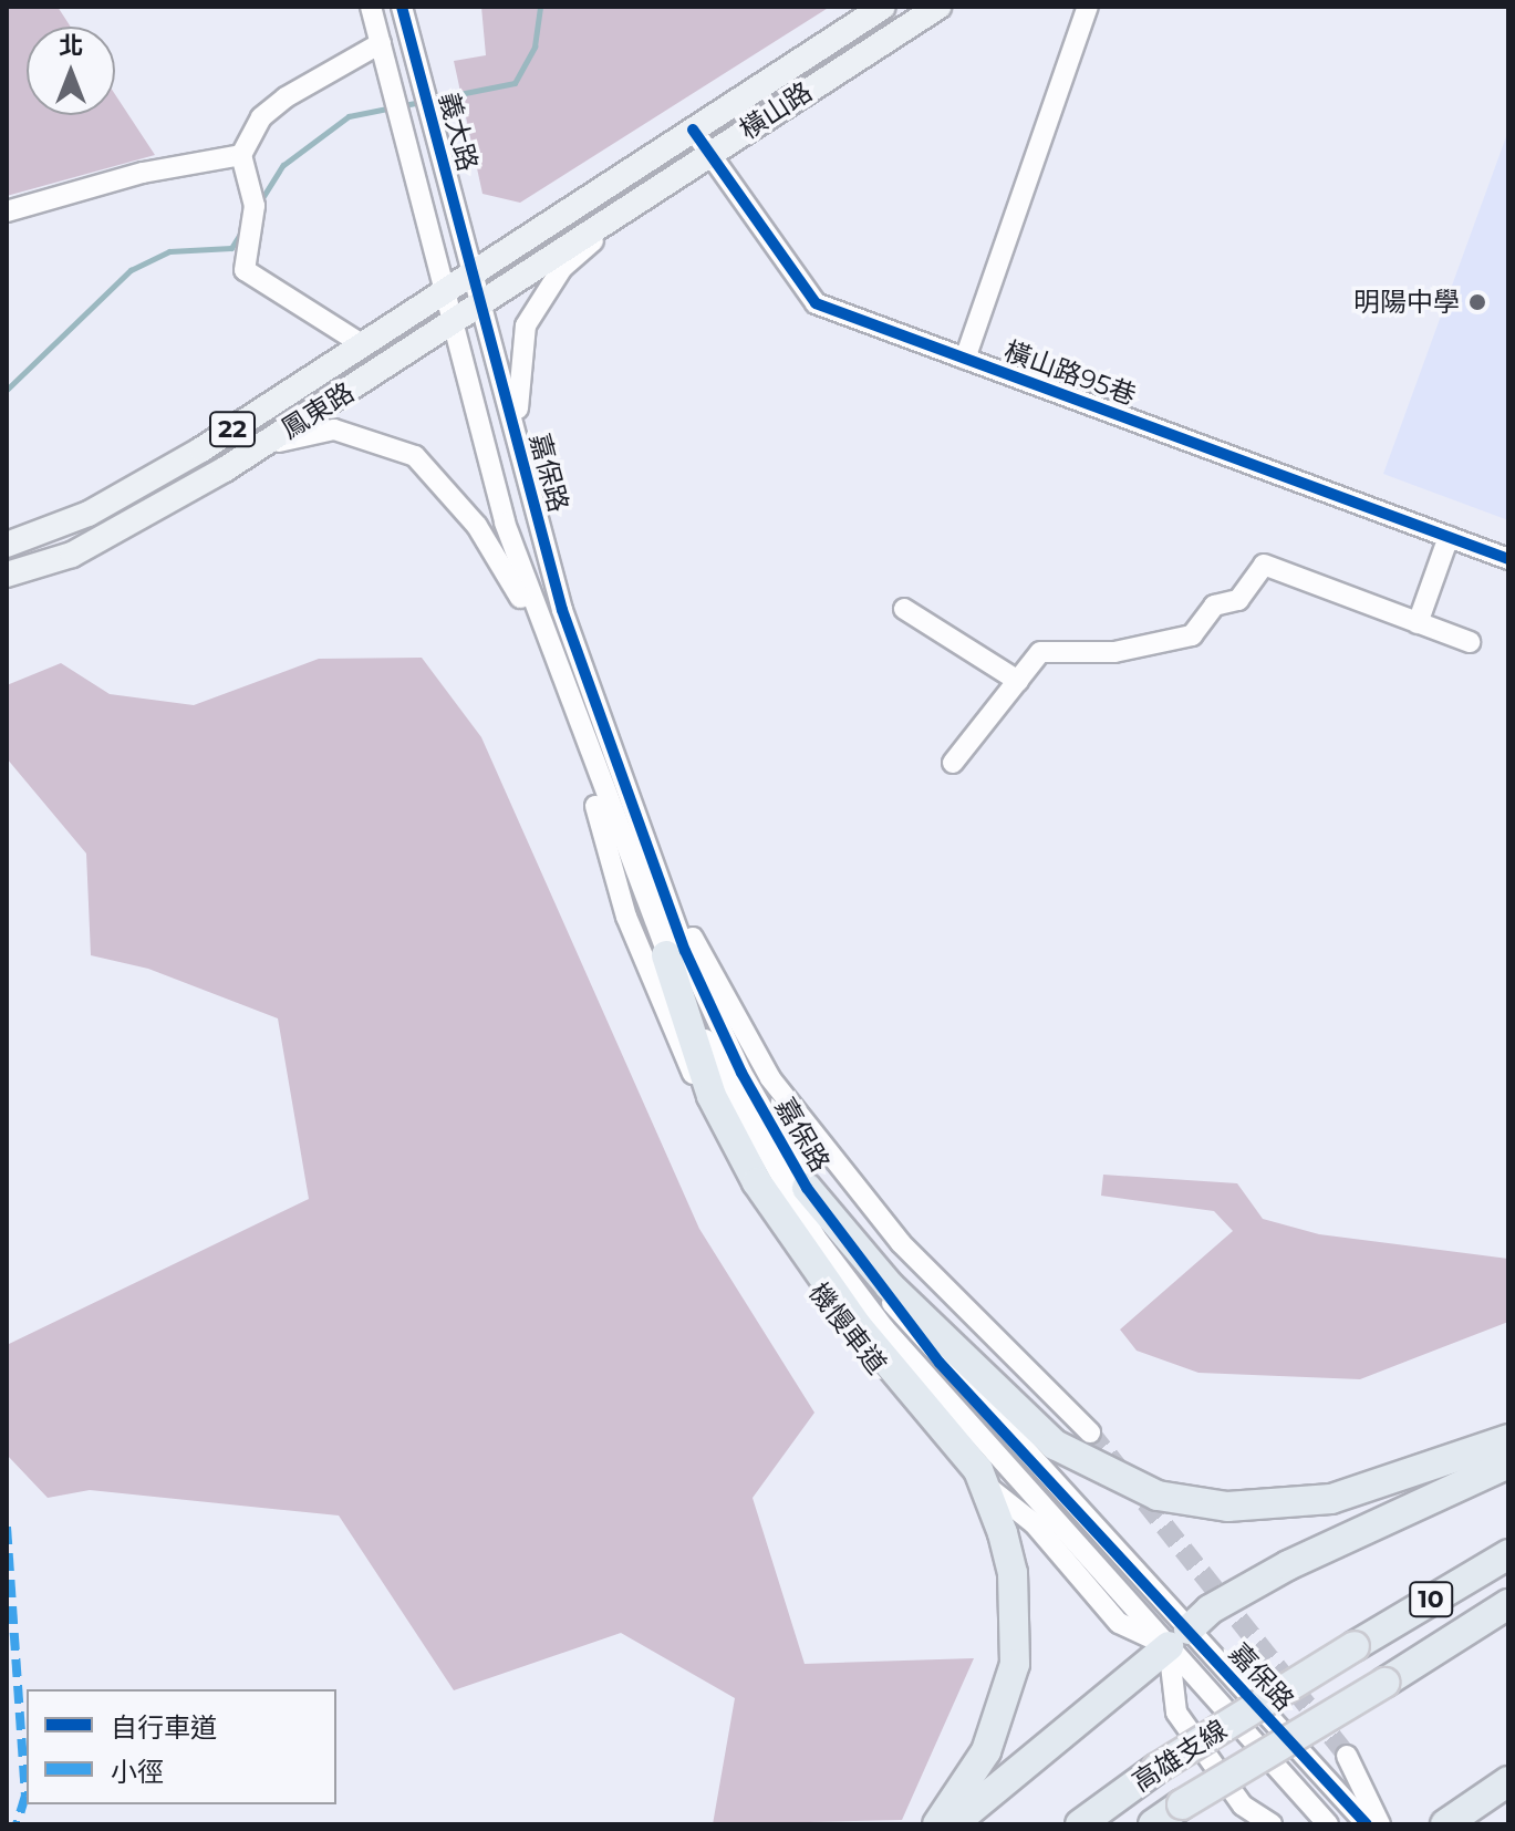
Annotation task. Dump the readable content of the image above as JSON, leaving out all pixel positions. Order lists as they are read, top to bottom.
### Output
{
  "streets": {
    "highway": ["10", "高雄支線"],
    "main road": ["橫山路", "鳳東路", "22"],
    "street": [
      "義大路",
      "橫山路95巷",
      "嘉保路",
      "機慢車道"
    ]
  },
  "crossings": [
    ["橫山路", "義大路"],
    ["橫山路", "橫山路95巷"],
    ["橫山路", "鳳東路"],
    ["橫山路", "嘉保路"],
    ["義大路", "鳳東路"],
    ["義大路", "嘉保路"],
    ["鳳東路", "嘉保路"],
    ["嘉保路", "機慢車道"]
  ],
  "places": ["明陽中學"],
  "legend": ["自行車道", "小徑"],
  "north": "top"
}
